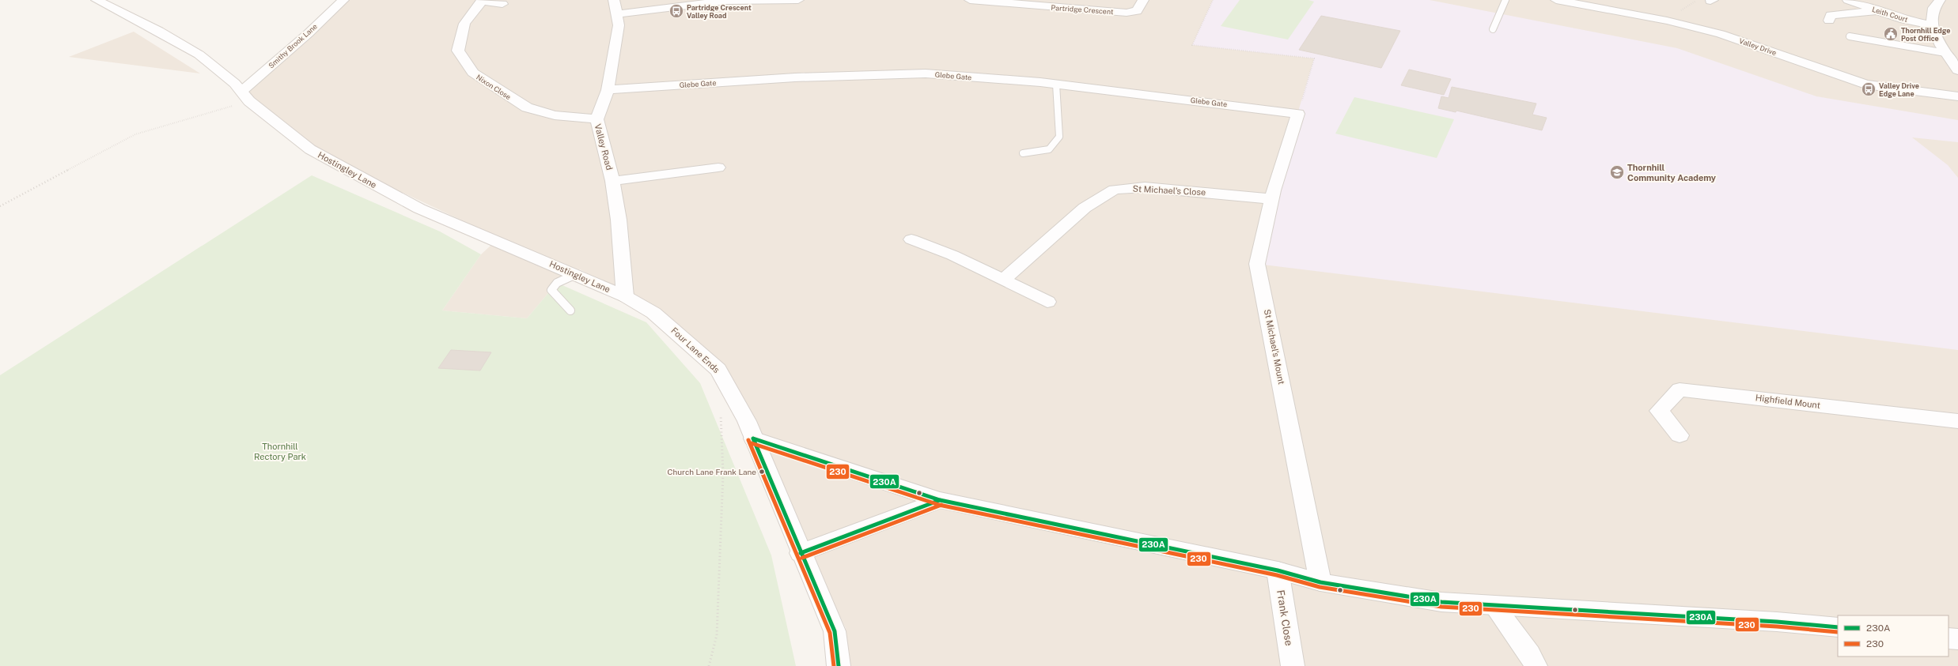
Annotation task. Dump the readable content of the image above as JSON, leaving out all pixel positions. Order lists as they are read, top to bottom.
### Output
{
  "streets": {
    "street": [
      "Partridge Crescent",
      "Leith Court",
      "Smithy Brook Lane",
      "Valley Drive",
      "Glebe Gate",
      "Nixon Close",
      "Valley Road",
      "Hostingley Lane",
      "St Michael's Close",
      "St Michael's Mount",
      "Four Lane Ends",
      "Highfield Mount",
      "Frank Close"
    ]
  },
  "crossings": [
    ["Smithy Brook Lane", "Hostingley Lane"],
    ["Glebe Gate", "Valley Road"],
    ["Glebe Gate", "St Michael's Mount"],
    ["Nixon Close", "Valley Road"],
    ["Valley Road", "Hostingley Lane"],
    ["Valley Road", "Four Lane Ends"],
    ["Hostingley Lane", "Four Lane Ends"],
    ["St Michael's Close", "St Michael's Mount"]
  ],
  "parks": ["Thornhill Rectory Park"],
  "places": {
    "bus stop": ["Partridge Crescent Valley Road", "Valley Drive Edge Lane"],
    "public building": ["Thornhill Edge Post Office"],
    "school or university": ["Thornhill Community Academy"],
    "other": ["Church Lane Frank Lane"]
  },
  "lines": ["transit line 230A", "transit line 230"],
  "legend": ["230A", "230"]
}
